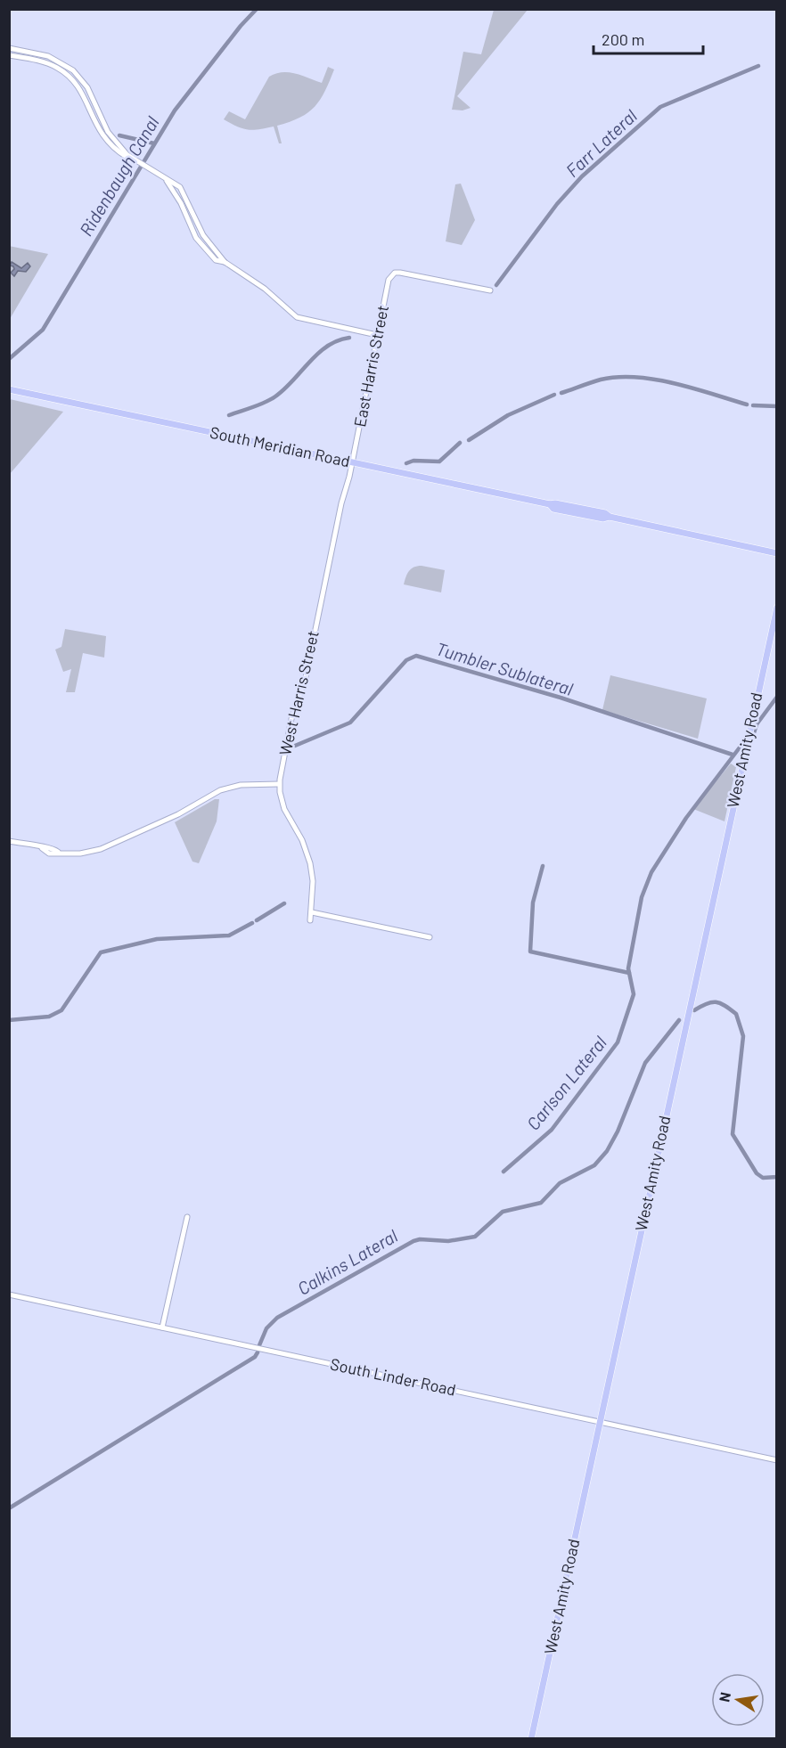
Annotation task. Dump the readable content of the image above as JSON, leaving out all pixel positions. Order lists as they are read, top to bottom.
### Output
{
  "streets": {
    "main road": ["South Meridian Road", "West Amity Road"],
    "street": ["East Harris Street", "West Harris Street", "South Linder Road"]
  },
  "crossings": [
    ["East Harris Street", "South Meridian Road"],
    ["East Harris Street", "West Harris Street"],
    ["South Meridian Road", "West Harris Street"],
    ["West Amity Road", "South Linder Road"]
  ],
  "water": [
    "Farr Lateral",
    "Ridenbaugh Canal",
    "Tumbler Sublateral",
    "Carlson Lateral",
    "Calkins Lateral"
  ],
  "scale_bar": "200 m",
  "north": "left"
}
